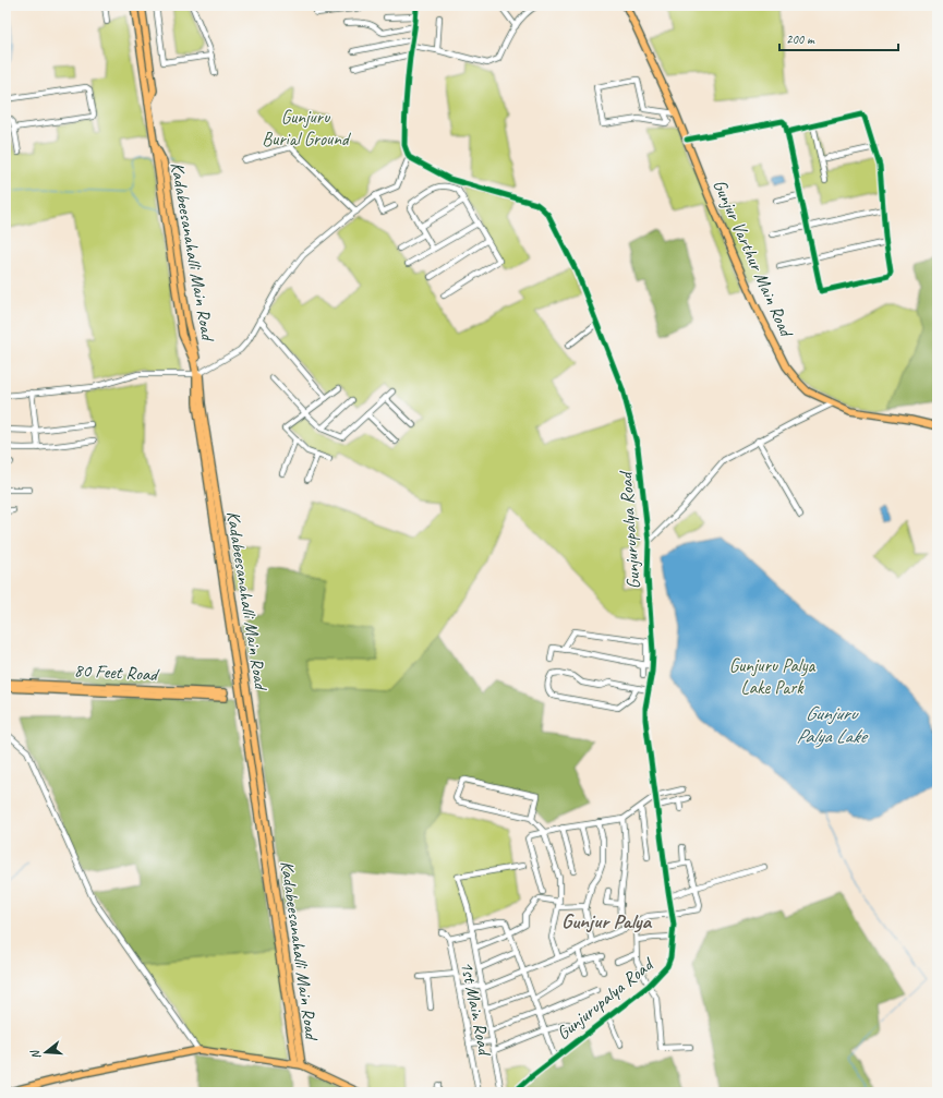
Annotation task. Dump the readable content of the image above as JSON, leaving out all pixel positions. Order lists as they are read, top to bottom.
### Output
{
  "streets": {
    "main road": ["Kadabeesanahalli Main Road", "Gunjur Varthur Main Road", "80 Feet Road"],
    "street": ["Gunjurupalya Road", "1st Main Road"]
  },
  "districts": ["Gunjur Palya"],
  "water": ["Gunjuru Palya Lake"],
  "parks": ["Gunjuru Burial Ground", "Gunjuru Palya Lake Park"],
  "scale_bar": "200 m",
  "north": "left"
}
